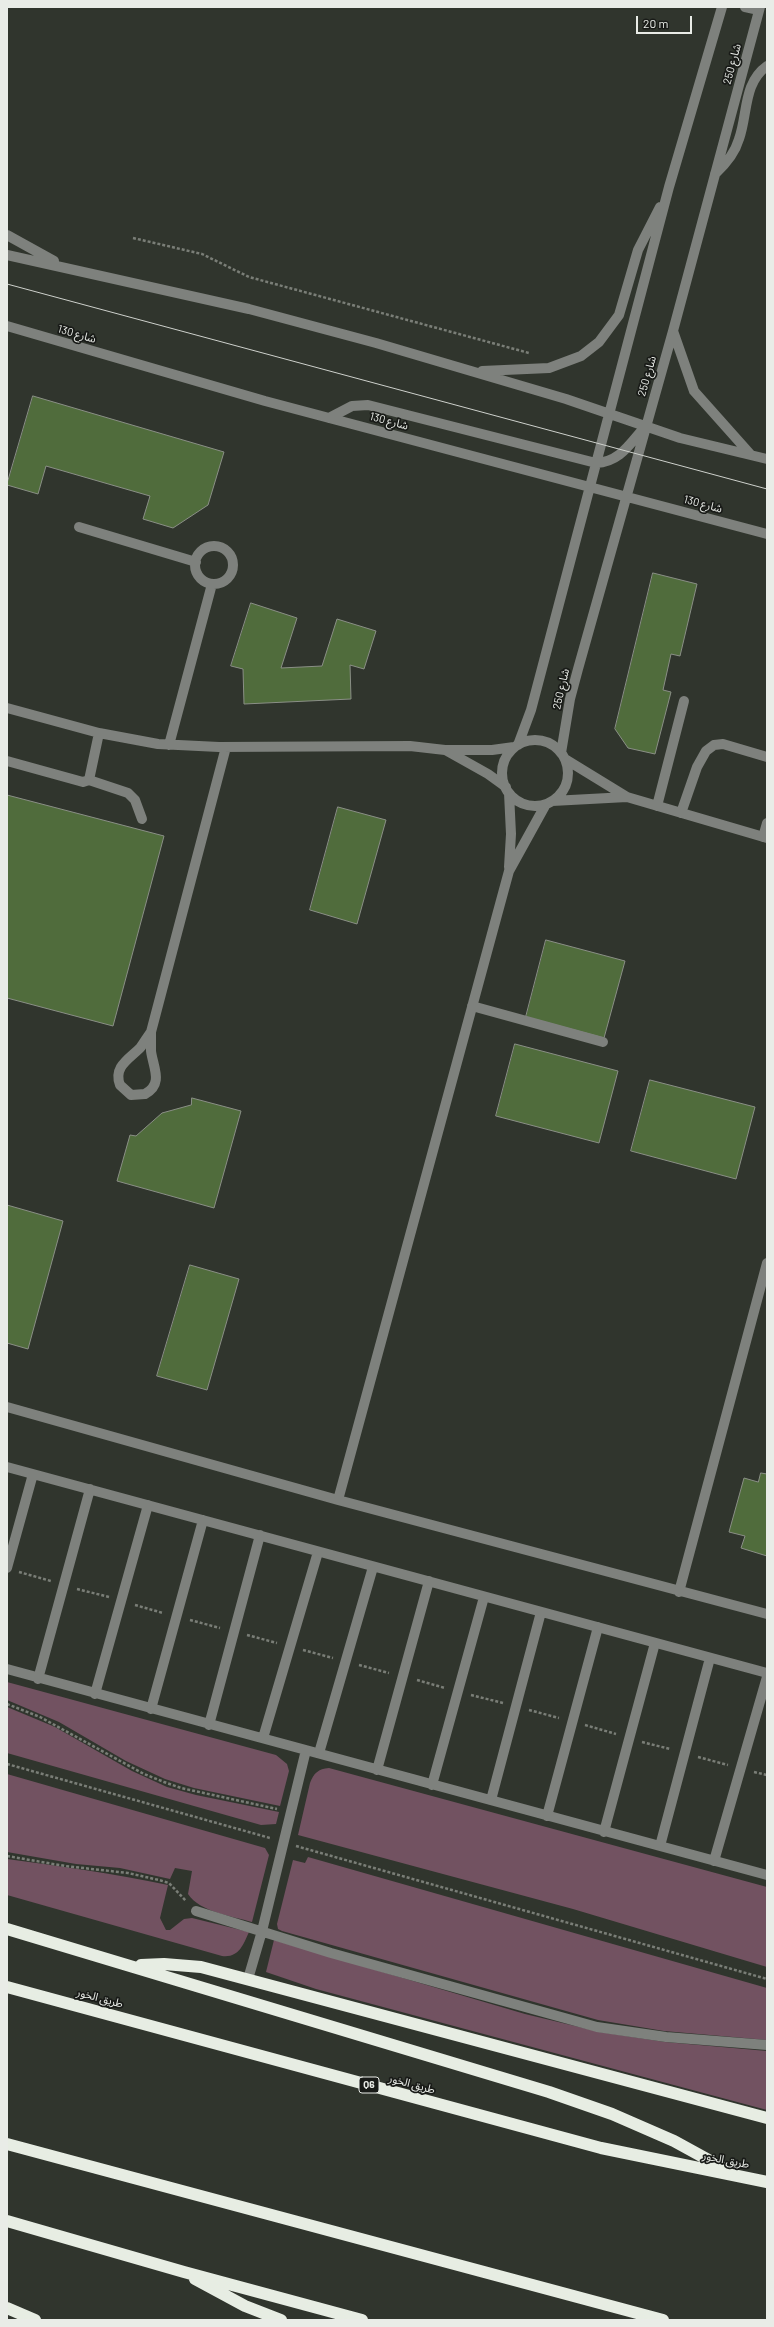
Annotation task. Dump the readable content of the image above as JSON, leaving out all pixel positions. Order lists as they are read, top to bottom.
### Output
{
  "streets": {
    "highway": ["طريق الخور", "Q6"],
    "street": ["شارع 250", "شارع 130"]
  },
  "crossings": [
    ["شارع 250", "شارع 130"]
  ],
  "scale_bar": "20 m"
}
